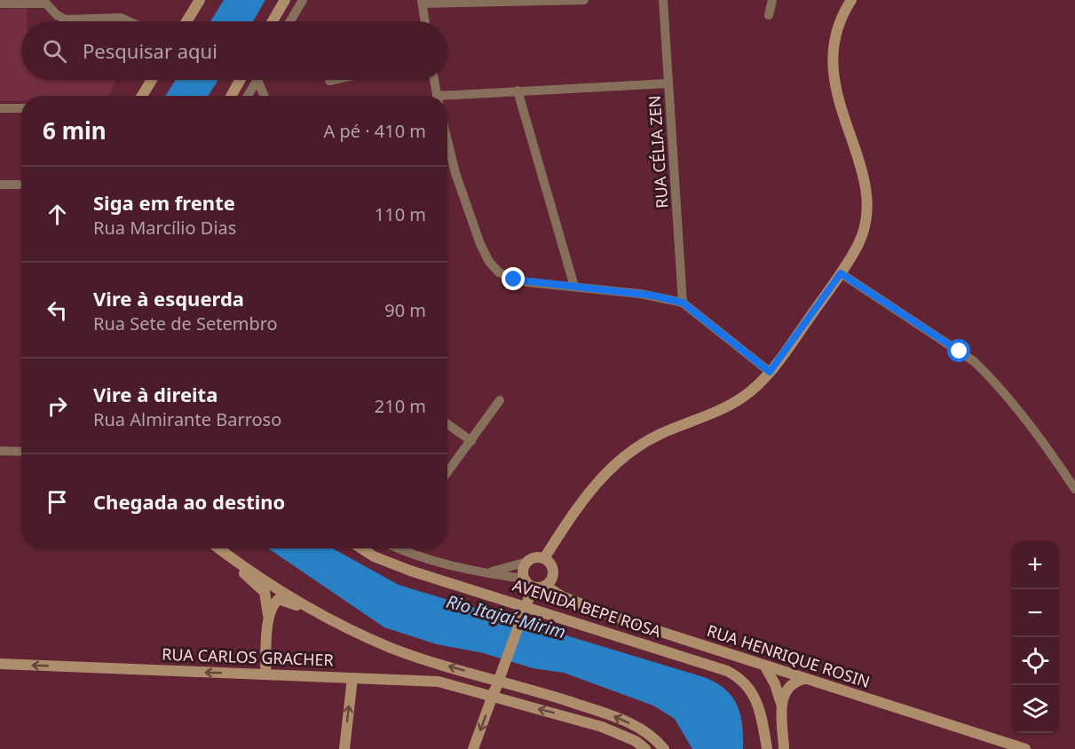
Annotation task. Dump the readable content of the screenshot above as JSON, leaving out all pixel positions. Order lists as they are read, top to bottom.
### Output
{
  "streets": {
    "main road": ["AVENIDA BEPE ROSA", "RUA HENRIQUE ROSIN", "RUA CARLOS GRACHER"],
    "street": ["RUA CÉLIA ZEN"]
  },
  "water": ["Rio Itajaí-Mirim"],
  "page": {
    "search": "Pesquisar aqui",
    "heading": ["6 min", "A pé · 410 m"],
    "list": [
      ["Siga em frente", "Rua Marcílio Dias", "110 m"],
      ["Vire à esquerda", "Rua Sete de Setembro", "90 m"],
      ["Vire à direita", "Rua Almirante Barroso", "210 m"],
      "Chegada ao destino"
    ],
    "map_buttons": ["+", "−"]
  }
}
